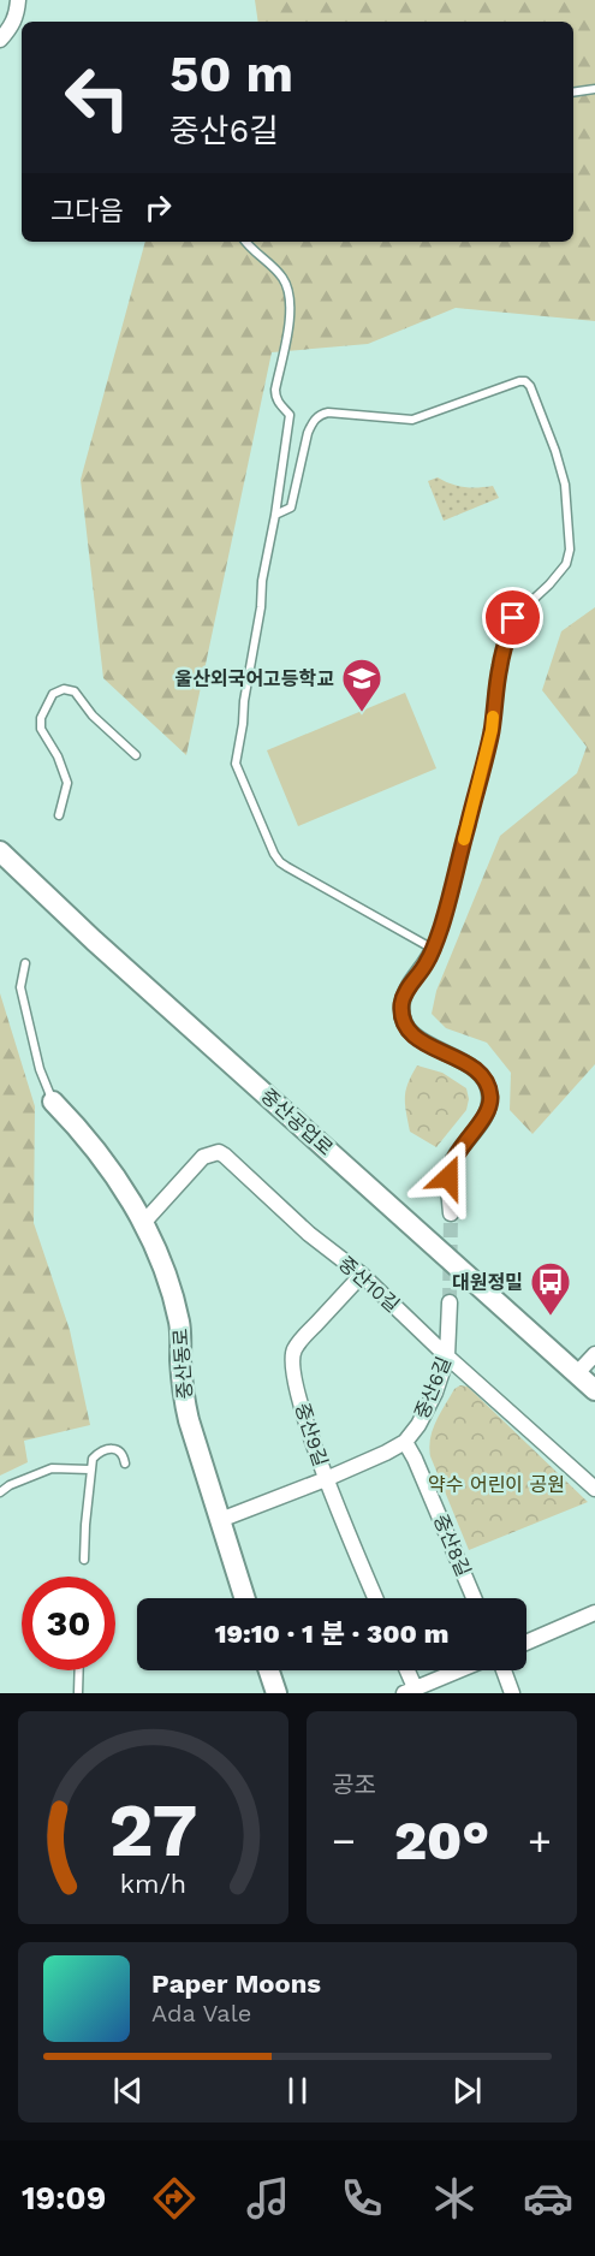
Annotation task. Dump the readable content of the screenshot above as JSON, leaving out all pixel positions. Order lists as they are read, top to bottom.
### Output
{
  "streets": {
    "street": [
      "중산공업로",
      "중산10길",
      "중산동로",
      "중산6길",
      "중산9길",
      "중산8길"
    ]
  },
  "crossings": [
    ["중산10길", "중산동로"],
    ["중산10길", "중산6길"],
    ["중산10길", "중산9길"],
    ["중산동로", "중산6길"],
    ["중산6길", "중산9길"],
    ["중산6길", "중산8길"]
  ],
  "parks": ["약수 어린이 공원"],
  "places": {
    "school or university": ["울산외국어고등학교"],
    "bus stop": ["대원정밀"]
  },
  "page": {
    "turn": ["50 m", "중산6길"],
    "then": "그다음",
    "limit": "30",
    "trip": "19:10 · 1 분 · 300 m",
    "tile": "공조",
    "heat": ["−", "20°", "+"],
    "song": ["Paper Moons", "Ada Vale"],
    "tabs": "19:09",
    "gauge": ["27", "km/h"]
  }
}
